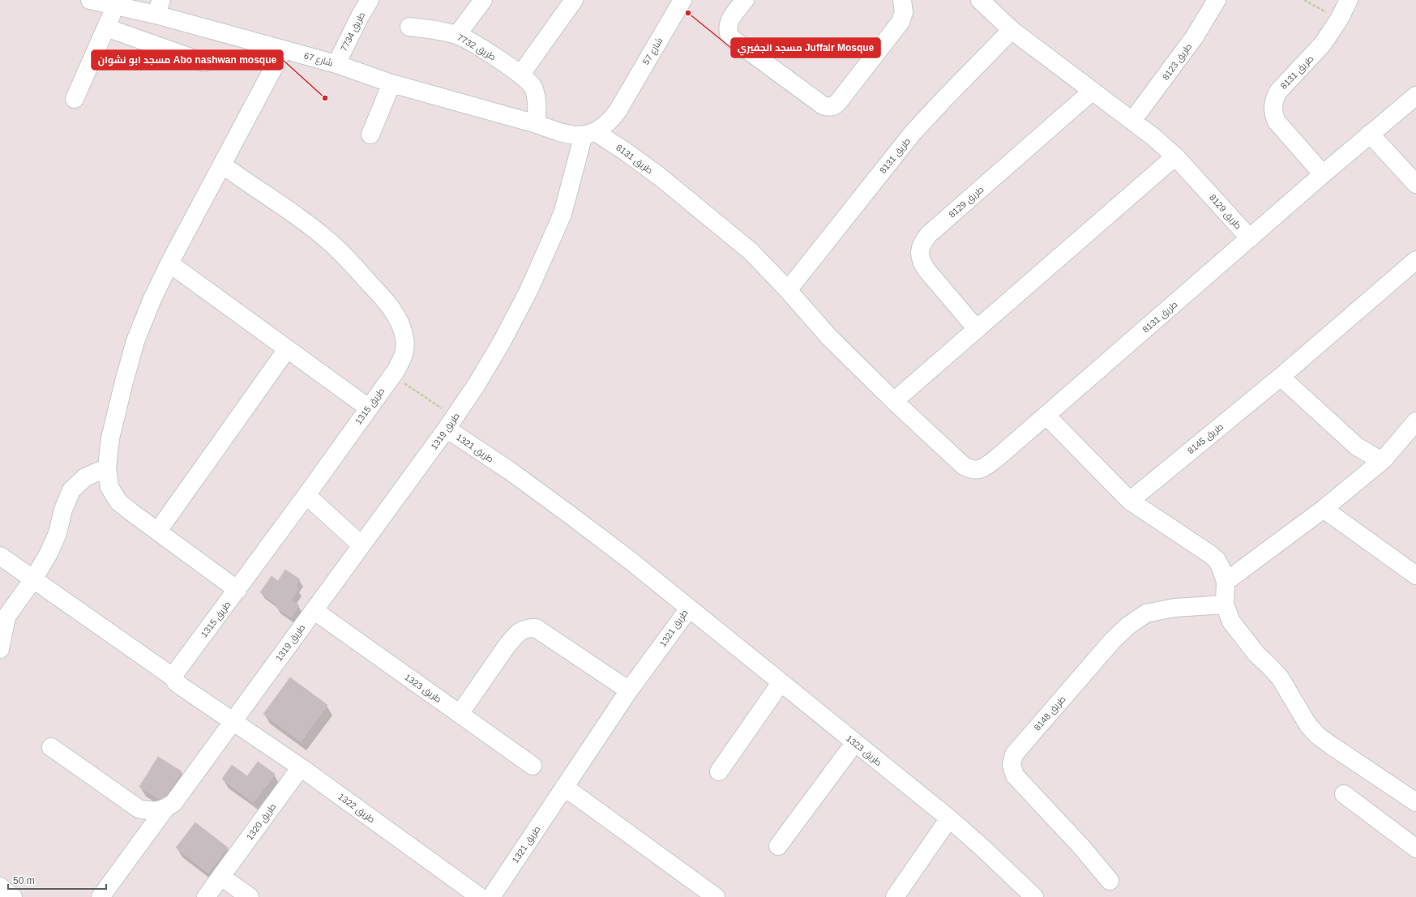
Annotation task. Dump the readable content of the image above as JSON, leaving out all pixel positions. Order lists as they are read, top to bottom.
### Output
{
  "streets": {
    "street": [
      "طريق 7734",
      "طريق 7732",
      "شارع 57",
      "شارع 67",
      "طريق 8123",
      "طريق 8131",
      "طريق 8129",
      "طريق 1315",
      "طريق 1319",
      "طريق 8145",
      "طريق 1321",
      "طريق 1323",
      "طريق 8148",
      "طريق 1322",
      "طريق 1320"
    ]
  },
  "crossings": [
    ["طريق 7734", "شارع 67"],
    ["طريق 7732", "شارع 67"],
    ["شارع 57", "شارع 67"],
    ["شارع 67", "طريق 8131"],
    ["شارع 67", "طريق 1319"],
    ["طريق 8123", "طريق 8129"],
    ["طريق 8131", "طريق 8129"],
    ["طريق 8131", "طريق 1319"],
    ["طريق 1315", "طريق 1322"],
    ["طريق 1319", "طريق 1321"],
    ["طريق 1319", "طريق 1323"],
    ["طريق 1319", "طريق 1322"],
    ["طريق 1321", "طريق 1323"],
    ["طريق 1322", "طريق 1320"]
  ],
  "places": ["مسجد الجفيري Juffair Mosque", "مسجد ابو نشوان Abo nashwan mosque"],
  "scale_bar": "50 m"
}
